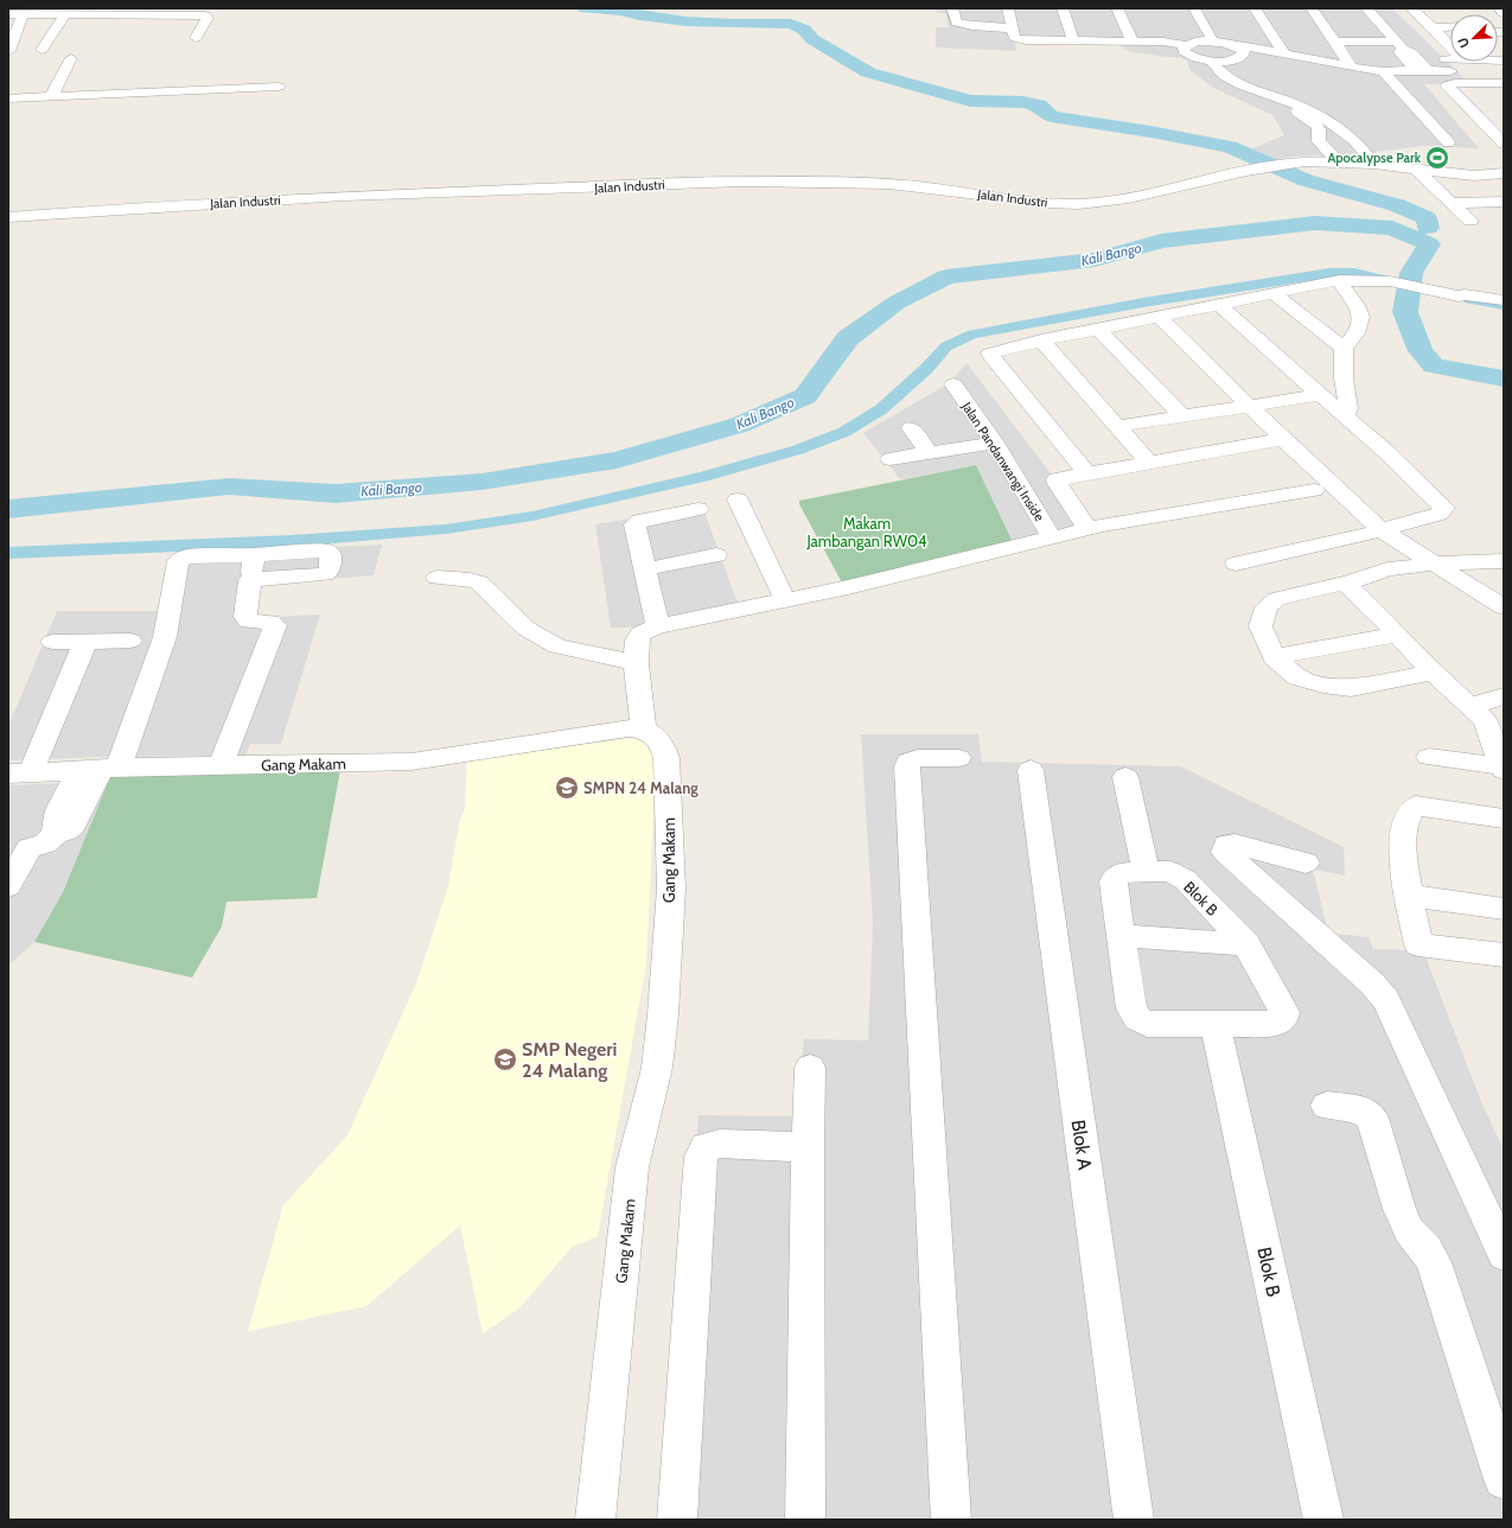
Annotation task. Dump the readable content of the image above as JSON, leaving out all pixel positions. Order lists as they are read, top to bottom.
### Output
{
  "streets": {
    "street": [
      "Jalan Industri",
      "Jalan Pandanwangi Inside",
      "Gang Makam",
      "Blok B",
      "Blok A"
    ]
  },
  "water": ["Kali Bango"],
  "parks": ["Makam Jambangan RW04"],
  "places": {
    "sports": ["Apocalypse Park"],
    "school or university": ["SMPN 24 Malang", "SMP Negeri 24 Malang"]
  },
  "north": "bottom left"
}
